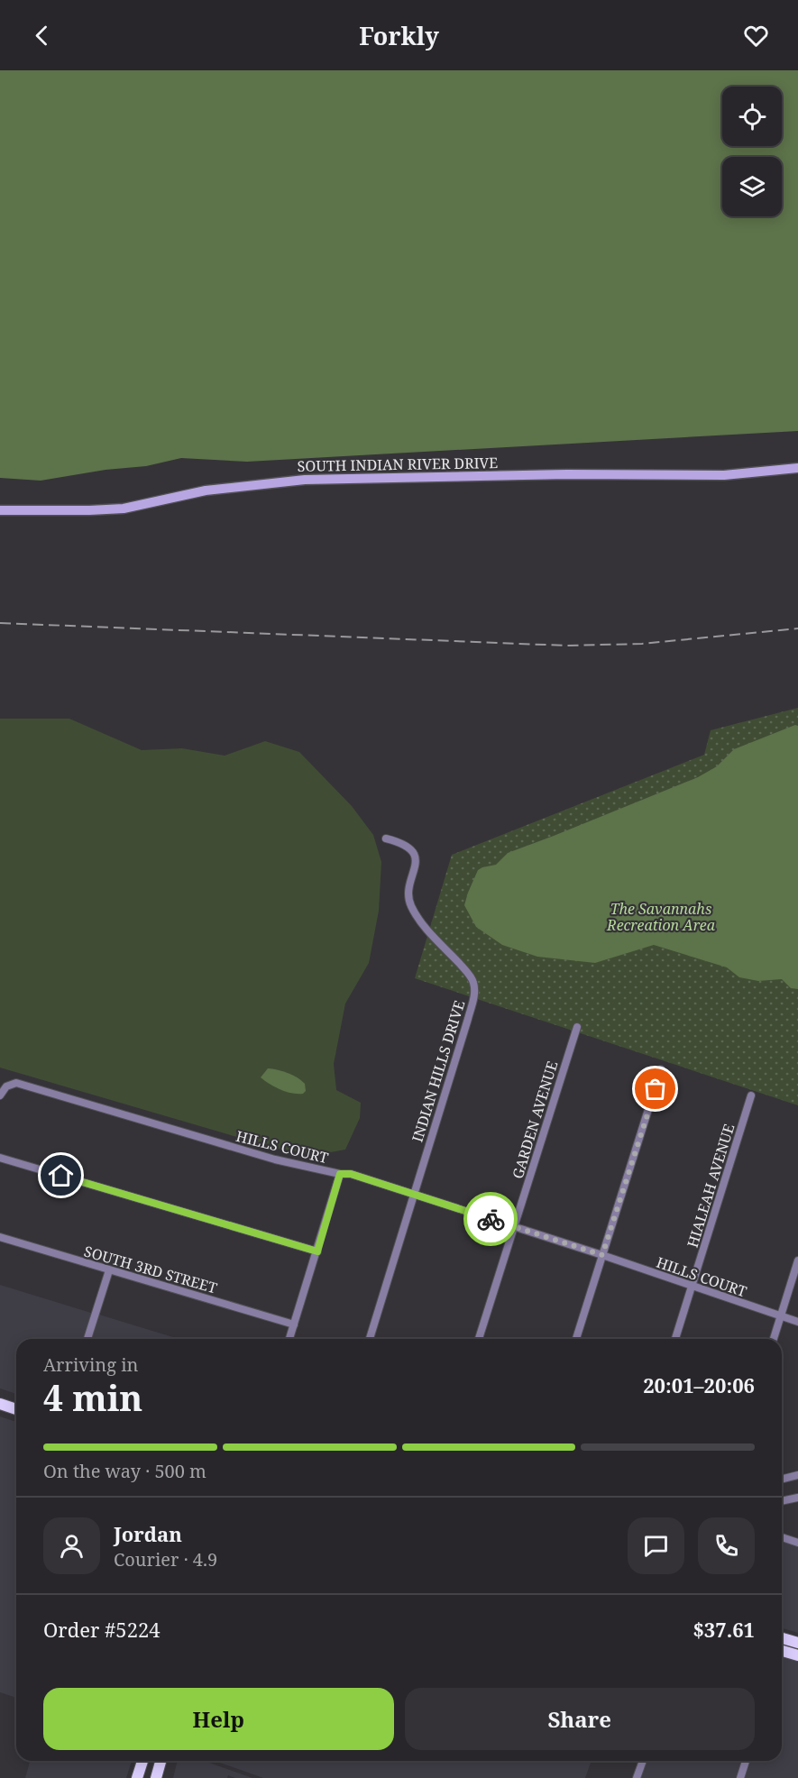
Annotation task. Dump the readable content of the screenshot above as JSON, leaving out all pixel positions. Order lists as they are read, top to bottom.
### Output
{
  "streets": {
    "main road": ["SOUTH INDIAN RIVER DRIVE"],
    "street": [
      "INDIAN HILLS DRIVE",
      "GARDEN AVENUE",
      "HILLS COURT",
      "HIALEAH AVENUE",
      "SOUTH 3RD STREET"
    ]
  },
  "crossings": [
    ["INDIAN HILLS DRIVE", "HILLS COURT"],
    ["GARDEN AVENUE", "HILLS COURT"],
    ["HILLS COURT", "HIALEAH AVENUE"]
  ],
  "parks": ["The Savannahs Recreation Area"],
  "page": {
    "header": "Forkly",
    "heading": ["4 min", "Arriving in", "20:01–20:06"],
    "panel": [
      "Jordan",
      "Courier · 4.9",
      "Order #5224",
      "$37.61"
    ],
    "bar": "On the way · 500 m",
    "buttons": ["Help", "Share"]
  }
}
